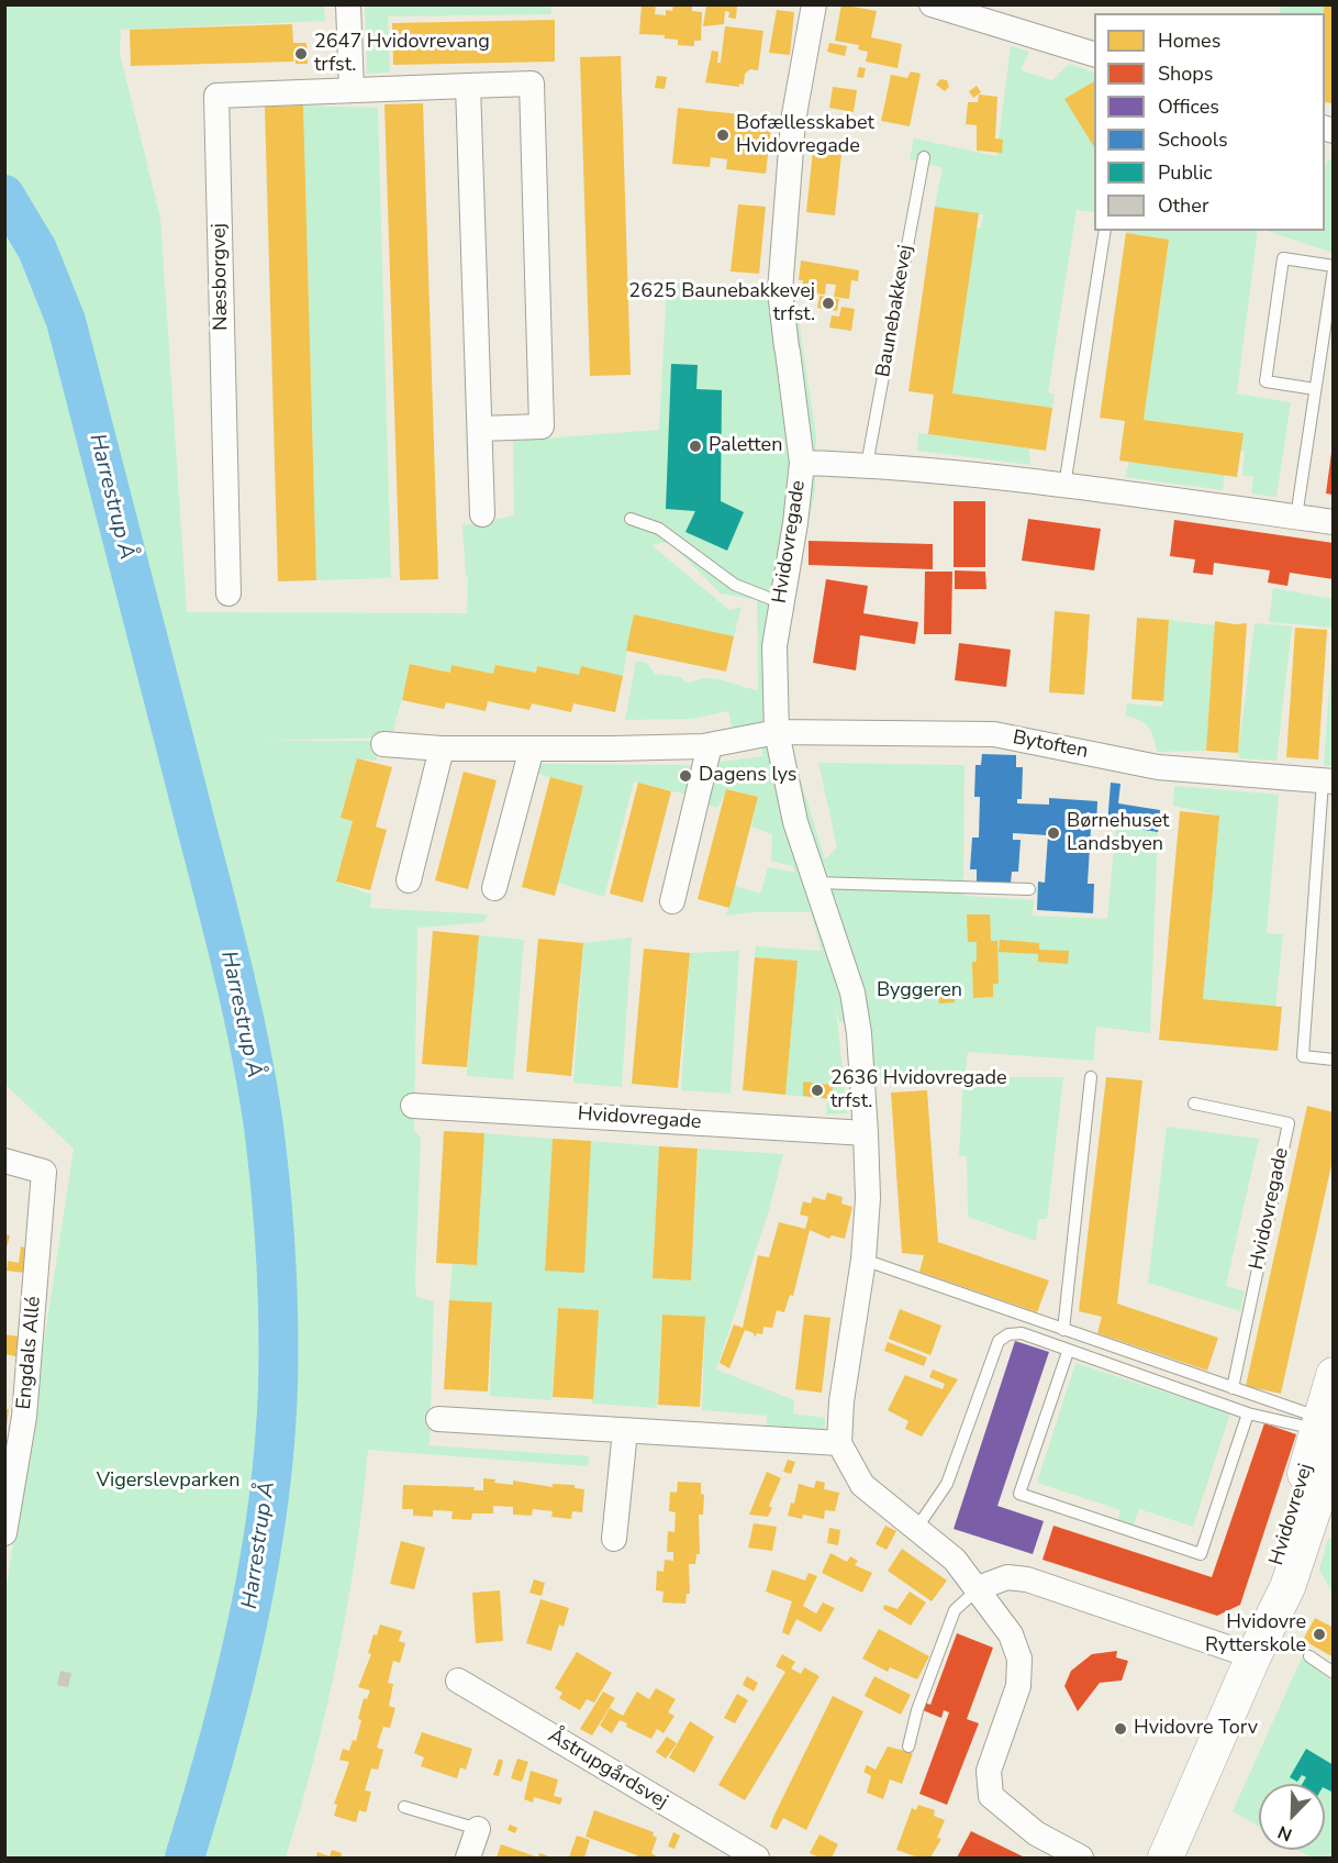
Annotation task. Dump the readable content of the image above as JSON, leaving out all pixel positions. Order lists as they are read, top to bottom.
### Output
{
  "streets": {
    "street": [
      "Næsborgvej",
      "Hvidovregade",
      "Bytoften",
      "Engdals Allé",
      "Hvidovrevej",
      "Åstrupgårdsvej"
    ],
    "lane": ["Baunebakkevej"]
  },
  "crossings": [
    ["Hvidovregade", "Bytoften"]
  ],
  "water": ["Harrestrup Å"],
  "parks": ["Byggeren", "Vigerslevparken"],
  "places": [
    "2647 Hvidovrevang trfst.",
    "Bofællesskabet Hvidovregade",
    "2625 Baunebakkevej trfst.",
    "Paletten",
    "Dagens lys",
    "Børnehuset Landsbyen",
    "2636 Hvidovregade trfst.",
    "Hvidovre Rytterskole",
    "Hvidovre Torv"
  ],
  "legend": [
    "Homes",
    "Shops",
    "Offices",
    "Schools",
    "Public",
    "Other"
  ],
  "north": "bottom left"
}
